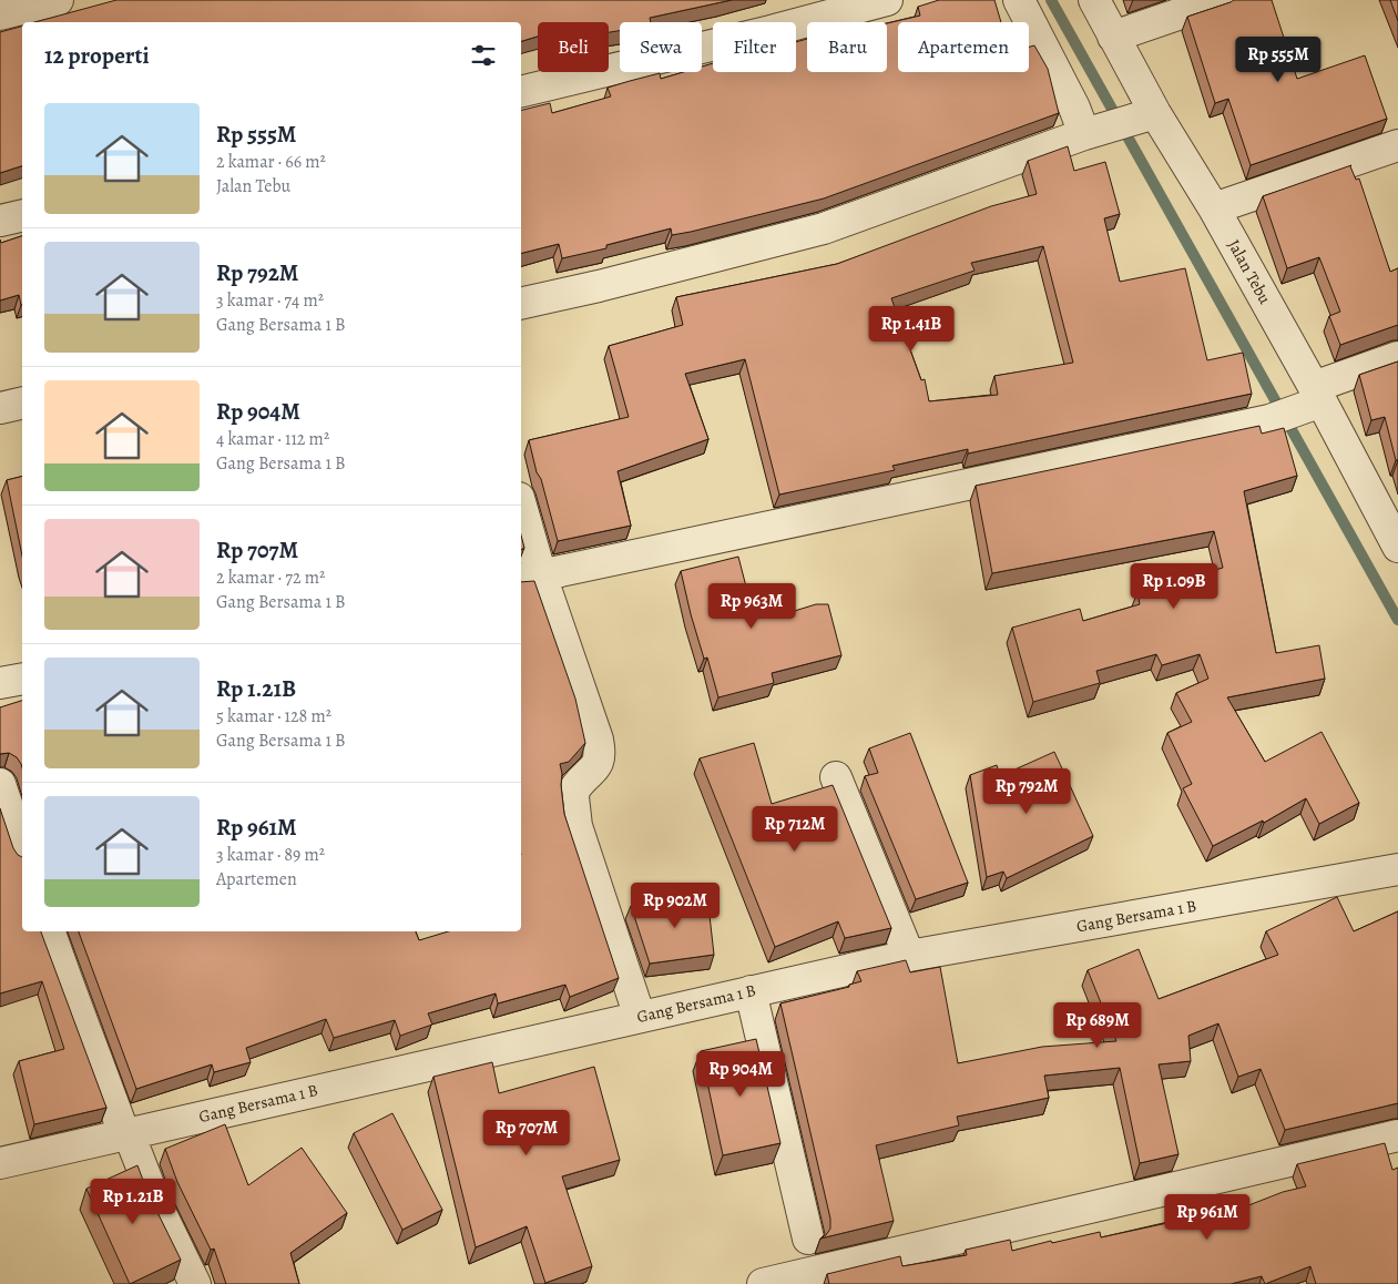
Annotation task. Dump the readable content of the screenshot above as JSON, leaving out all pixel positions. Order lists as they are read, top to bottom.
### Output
{
  "streets": {
    "street": ["Jalan Tebu", "Gang Bersama 1 B"]
  },
  "page": {
    "chip": [
      "Beli",
      "Sewa",
      "Filter",
      "Baru",
      "Apartemen"
    ],
    "heading": "12 properti",
    "price": [
      "Rp 555M",
      "Rp 1.41B",
      "Rp 1.09B",
      "Rp 963M",
      "Rp 792M",
      "Rp 712M",
      "Rp 902M",
      "Rp 689M",
      "Rp 904M",
      "Rp 707M",
      "Rp 1.21B",
      "Rp 961M"
    ],
    "list": [
      {
        "name": "Rp 555M",
        "note": "2 kamar · 66 m² · Jalan Tebu"
      },
      {
        "name": "Rp 792M",
        "note": "3 kamar · 74 m² · Gang Bersama 1 B"
      },
      {
        "name": "Rp 904M",
        "note": "4 kamar · 112 m² · Gang Bersama 1 B"
      },
      {
        "name": "Rp 707M",
        "note": "2 kamar · 72 m² · Gang Bersama 1 B"
      },
      {
        "name": "Rp 1.21B",
        "note": "5 kamar · 128 m² · Gang Bersama 1 B"
      },
      {
        "name": "Rp 961M",
        "note": "3 kamar · 89 m² · Apartemen"
      }
    ]
  }
}
